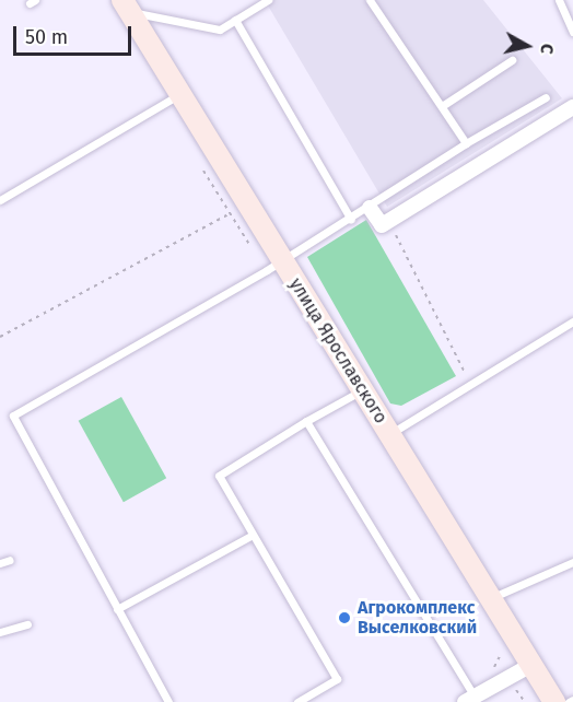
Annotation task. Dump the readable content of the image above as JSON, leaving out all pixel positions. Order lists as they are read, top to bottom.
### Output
{
  "streets": {
    "street": ["улица Ярославского"]
  },
  "places": ["Агрокомплекс Выселковский"],
  "scale_bar": "50 m",
  "north": "right"
}
